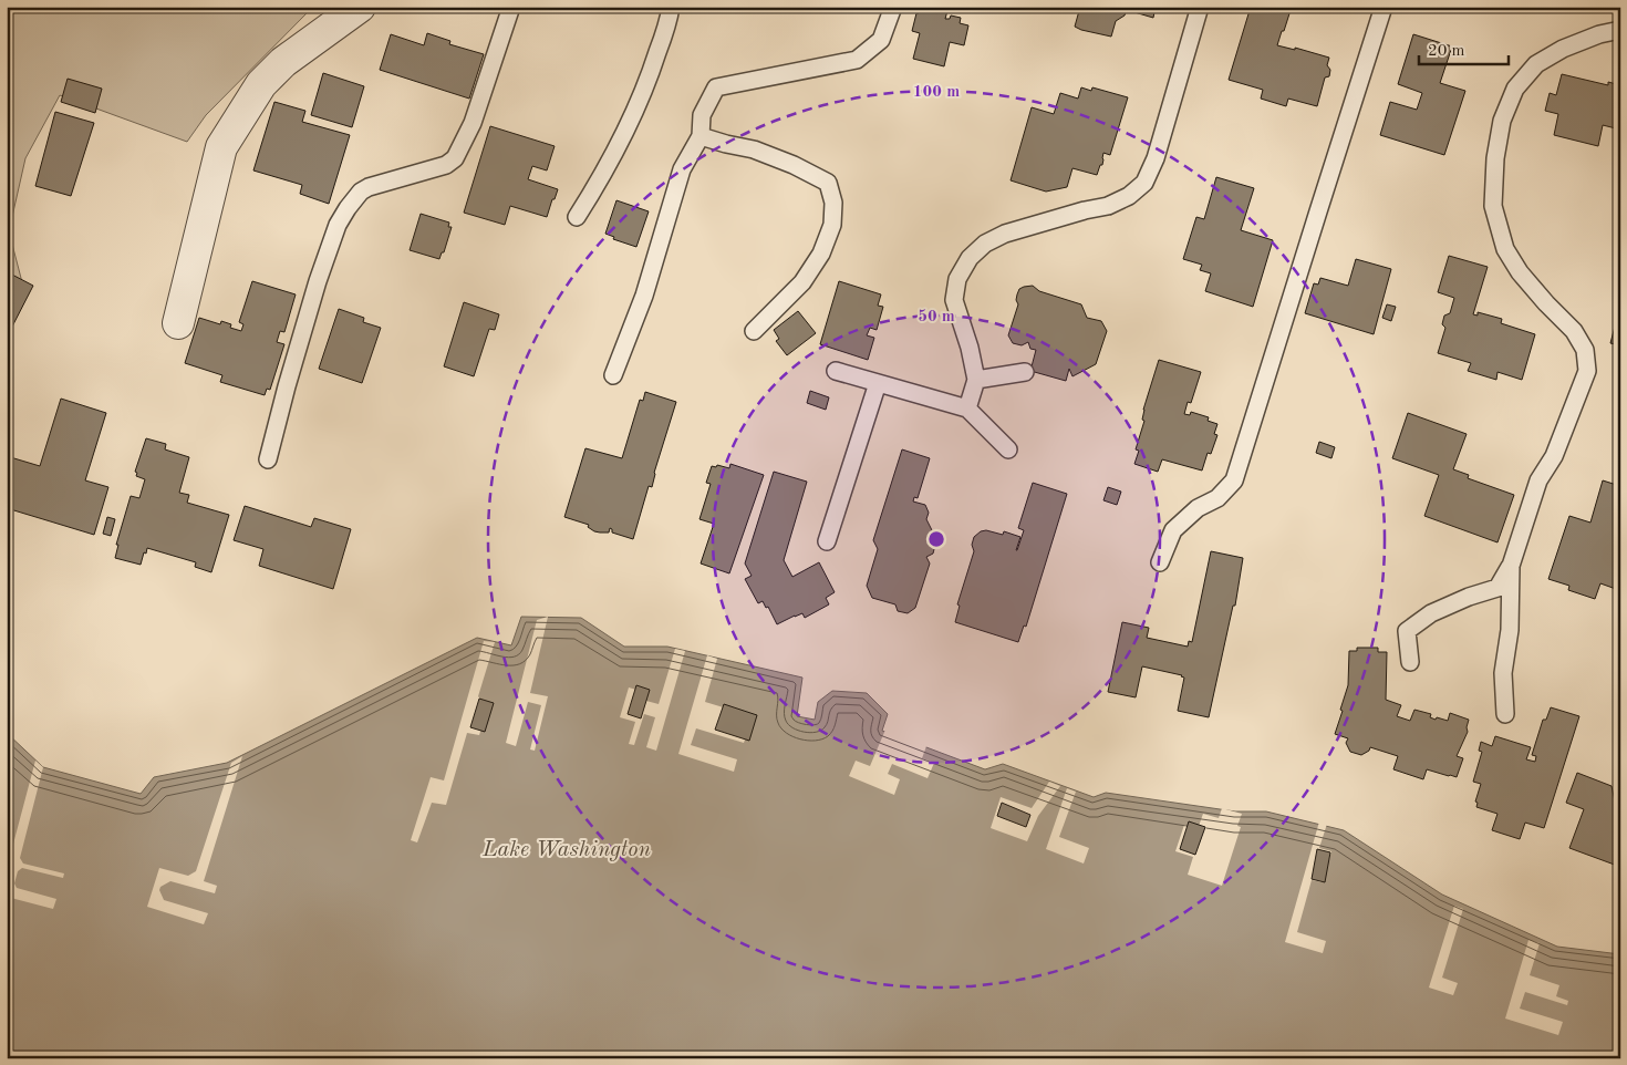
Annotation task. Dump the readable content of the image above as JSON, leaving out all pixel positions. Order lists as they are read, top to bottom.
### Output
{
  "water": ["Lake Washington"],
  "scale_bar": "20 m",
  "rings": ["100 m", "50 m"]
}
